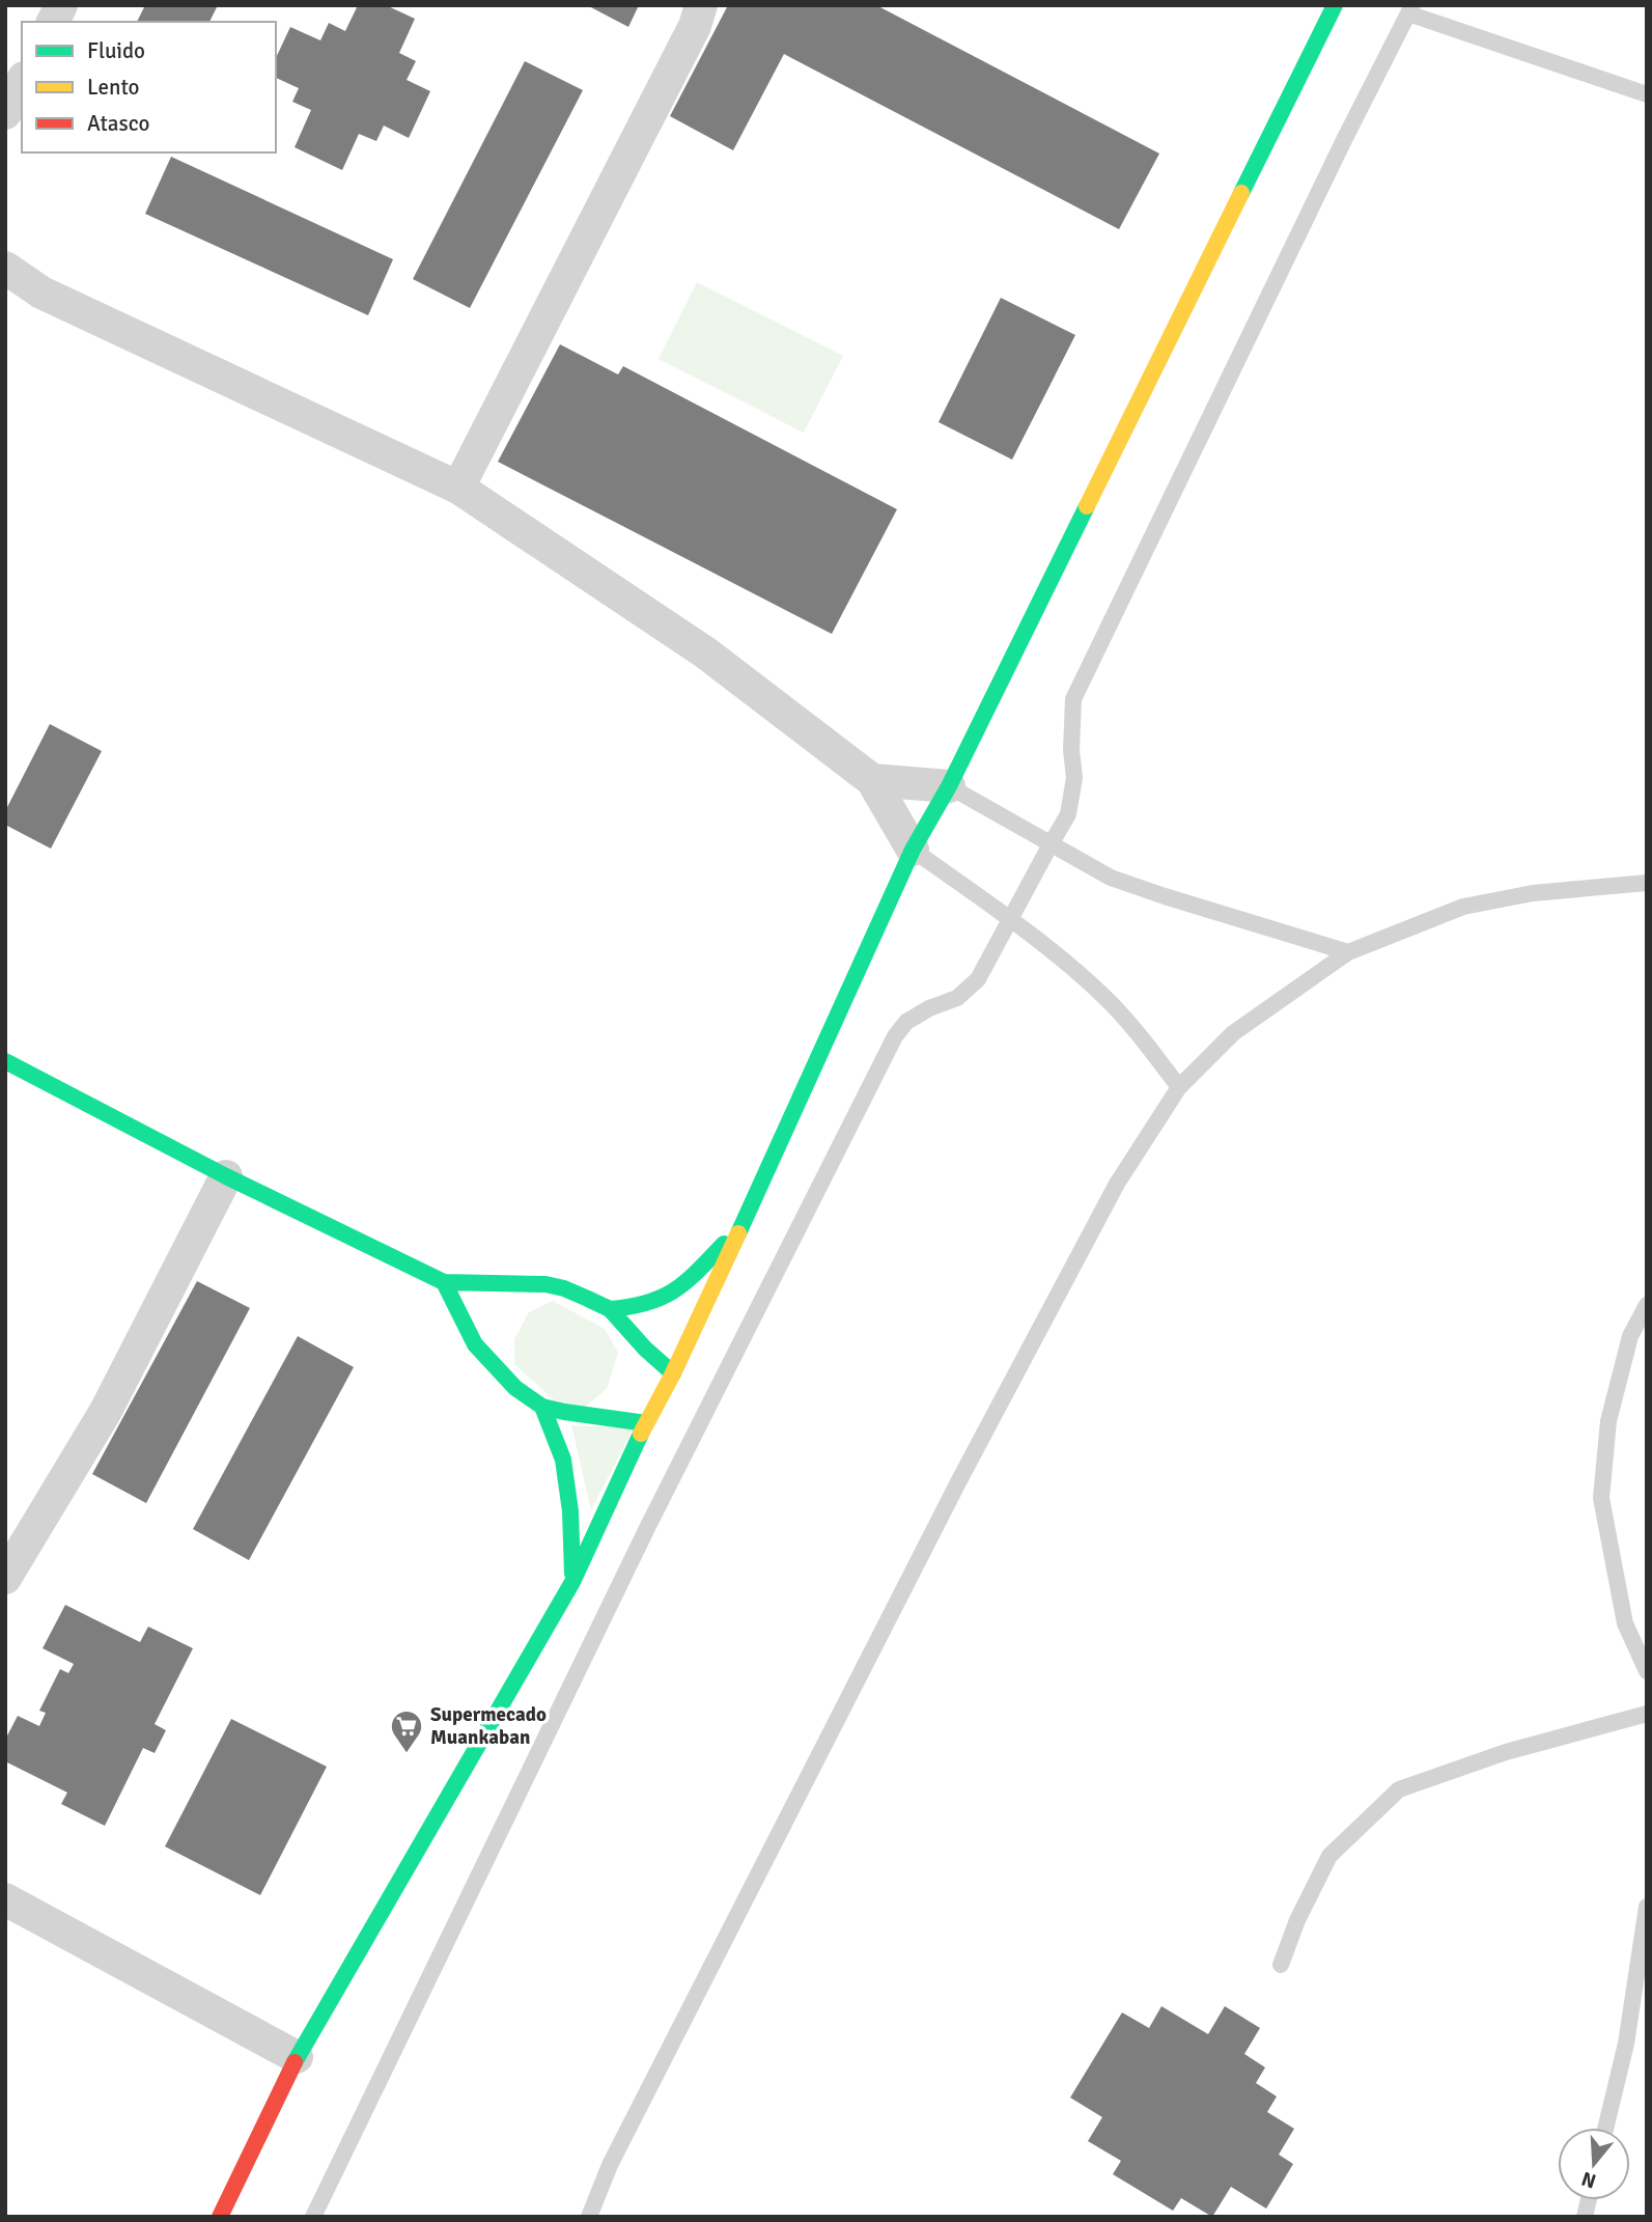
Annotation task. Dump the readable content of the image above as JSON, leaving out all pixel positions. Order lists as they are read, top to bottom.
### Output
{
  "places": {
    "supermarket": ["Supermecado Muankaban"]
  },
  "legend": ["Fluido", "Lento", "Atasco"],
  "north": "bottom"
}
